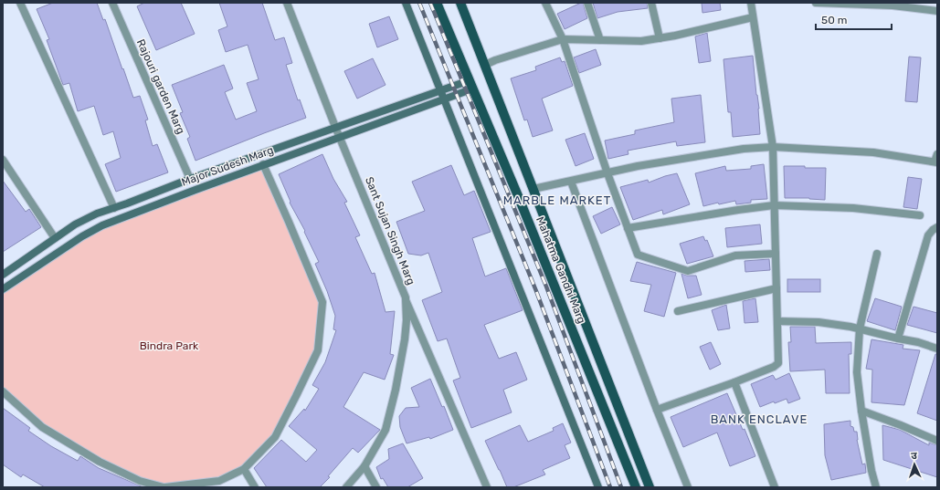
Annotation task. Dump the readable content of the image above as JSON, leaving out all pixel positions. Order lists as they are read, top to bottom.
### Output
{
  "streets": {
    "main road": ["Mahatma Gandhi Marg"],
    "street": ["Rajouri garden Marg", "Major Sudesh Marg", "Sant Sujan Singh Marg"]
  },
  "crossings": [
    ["Rajouri garden Marg", "Major Sudesh Marg"],
    ["Major Sudesh Marg", "Sant Sujan Singh Marg"],
    ["Major Sudesh Marg", "Mahatma Gandhi Marg"]
  ],
  "districts": ["MARBLE MARKET", "BANK ENCLAVE"],
  "parks": ["Bindra Park"],
  "scale_bar": "50 m",
  "north": "top"
}
